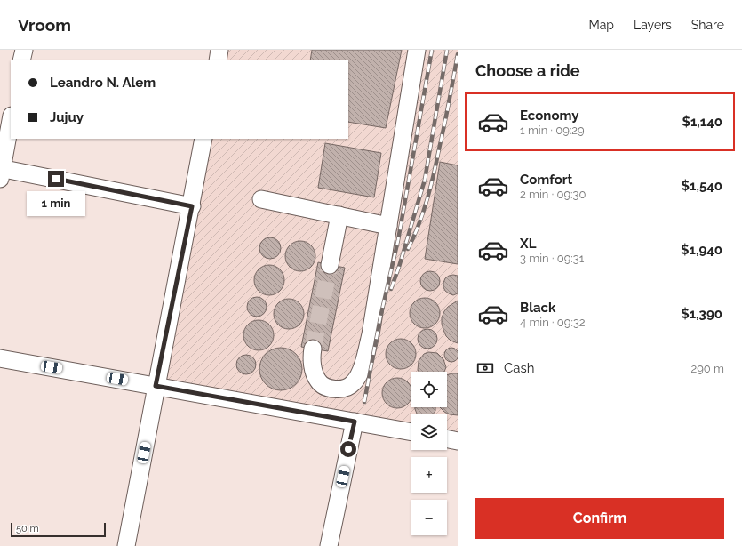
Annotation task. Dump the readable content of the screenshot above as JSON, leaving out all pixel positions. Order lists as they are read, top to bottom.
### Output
{
  "scale_bar": "50 m",
  "page": {
    "header": "Vroom",
    "nav": ["Map", "Layers", "Share"],
    "heading": "Choose a ride",
    "banner": ["Leandro N. Alem", "Jujuy"],
    "list": [
      {
        "name": "Economy",
        "note": "1 min · 09:29",
        "value": "$1,140"
      },
      {
        "name": "Comfort",
        "note": "2 min · 09:30",
        "value": "$1,540"
      },
      {
        "name": "XL",
        "note": "3 min · 09:31",
        "value": "$1,940"
      },
      {
        "name": "Black",
        "note": "4 min · 09:32",
        "value": "$1,390"
      }
    ],
    "bubble": "1 min",
    "pay": ["Cash", "290 m"],
    "map_buttons": ["+", "−"],
    "buttons": "Confirm",
    "scale": "50 m"
  }
}
